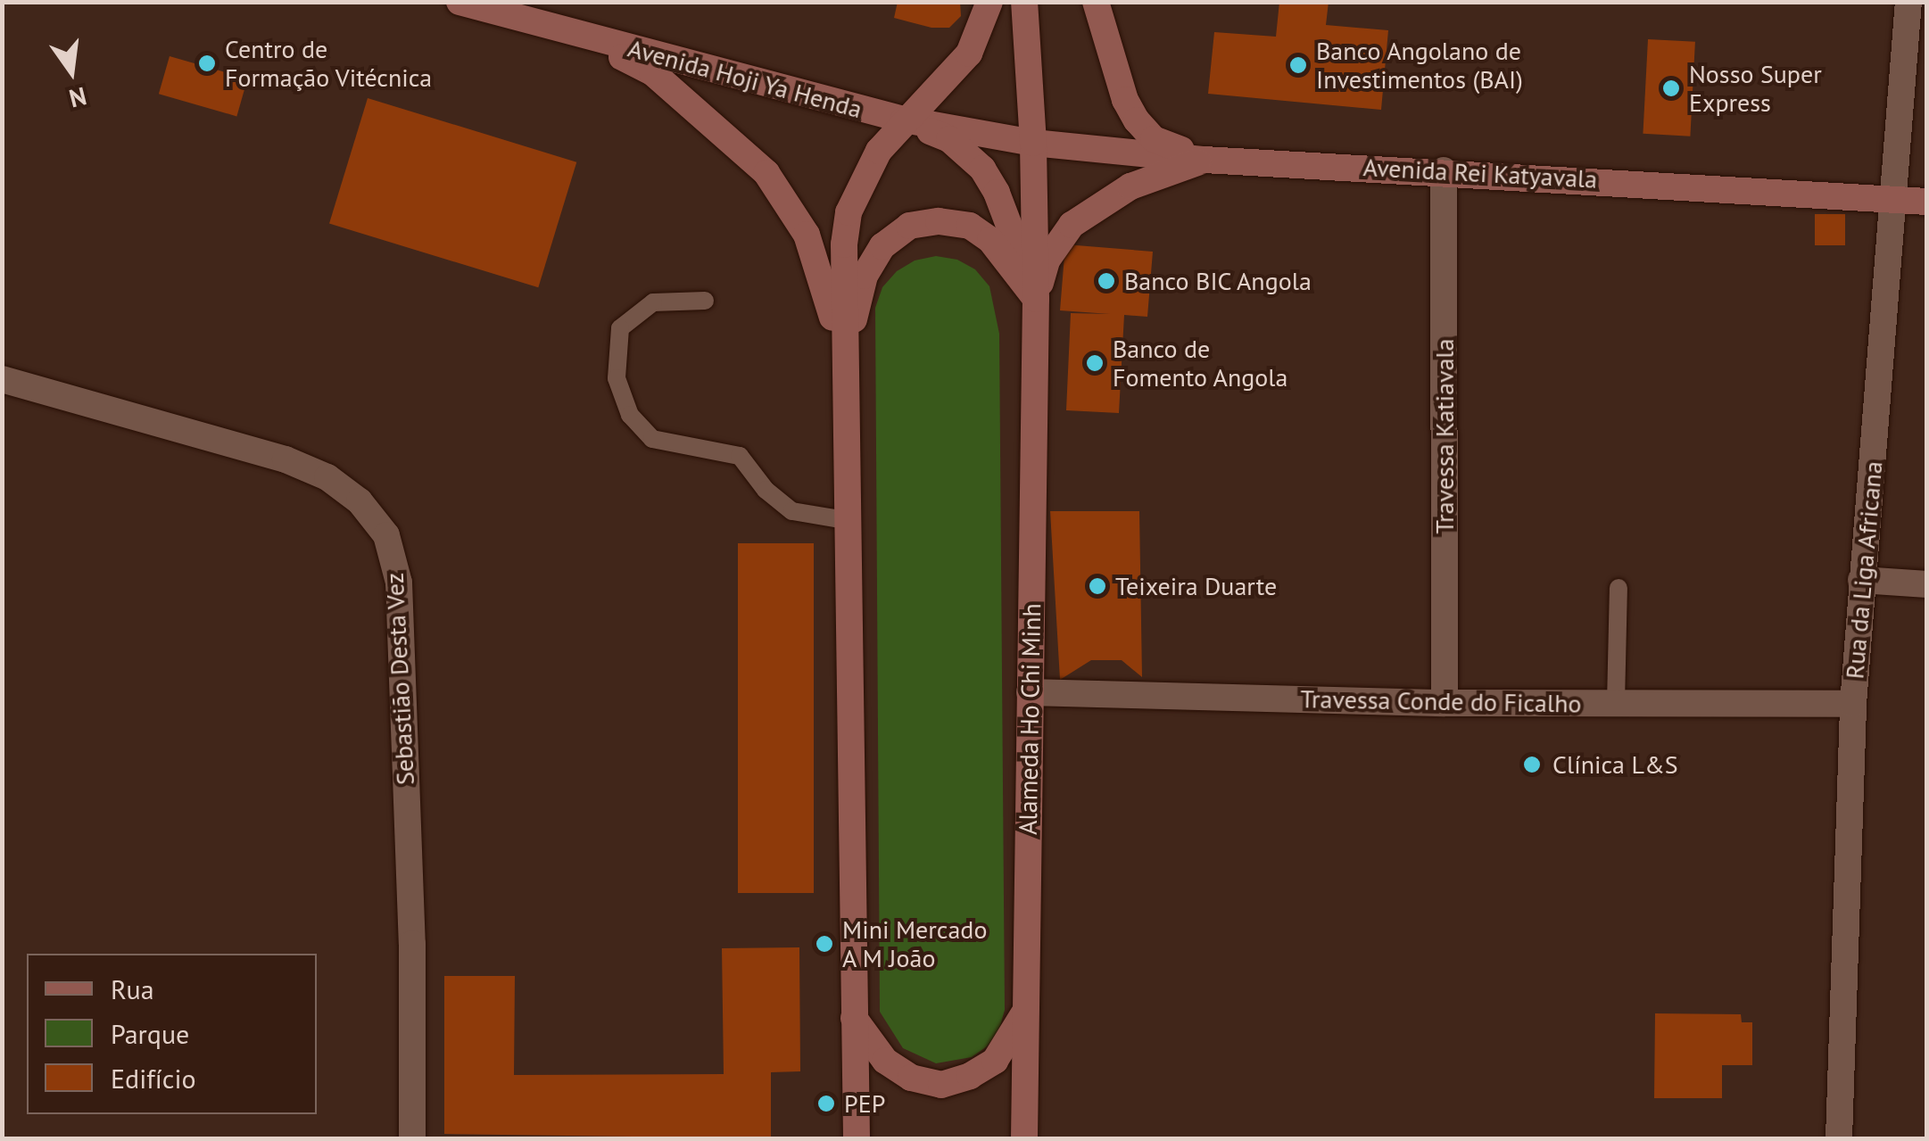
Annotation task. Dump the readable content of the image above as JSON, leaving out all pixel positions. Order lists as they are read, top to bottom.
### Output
{
  "streets": {
    "main road": ["Avenida Hoji Ya Henda", "Avenida Rei Katyavala", "Alameda Ho Chi Minh"],
    "street": [
      "Travessa Katiavala",
      "Rua da Liga Africana",
      "Sebastião Desta Vez",
      "Travessa Conde do Ficalho"
    ]
  },
  "crossings": [
    ["Avenida Hoji Ya Henda", "Avenida Rei Katyavala"],
    ["Avenida Rei Katyavala", "Travessa Katiavala"],
    ["Avenida Rei Katyavala", "Rua da Liga Africana"],
    ["Travessa Katiavala", "Travessa Conde do Ficalho"],
    ["Rua da Liga Africana", "Travessa Conde do Ficalho"],
    ["Travessa Conde do Ficalho", "Alameda Ho Chi Minh"]
  ],
  "places": [
    "Centro de Formação Vitécnica",
    "Banco Angolano de Investimentos (BAI)",
    "Nosso Super Express",
    "Banco BIC Angola",
    "Banco de Fomento Angola",
    "Teixeira Duarte",
    "Clínica L&S",
    "Mini Mercado A M João",
    "PEP"
  ],
  "legend": ["Rua", "Parque", "Edifício"],
  "north": "bottom"
}
